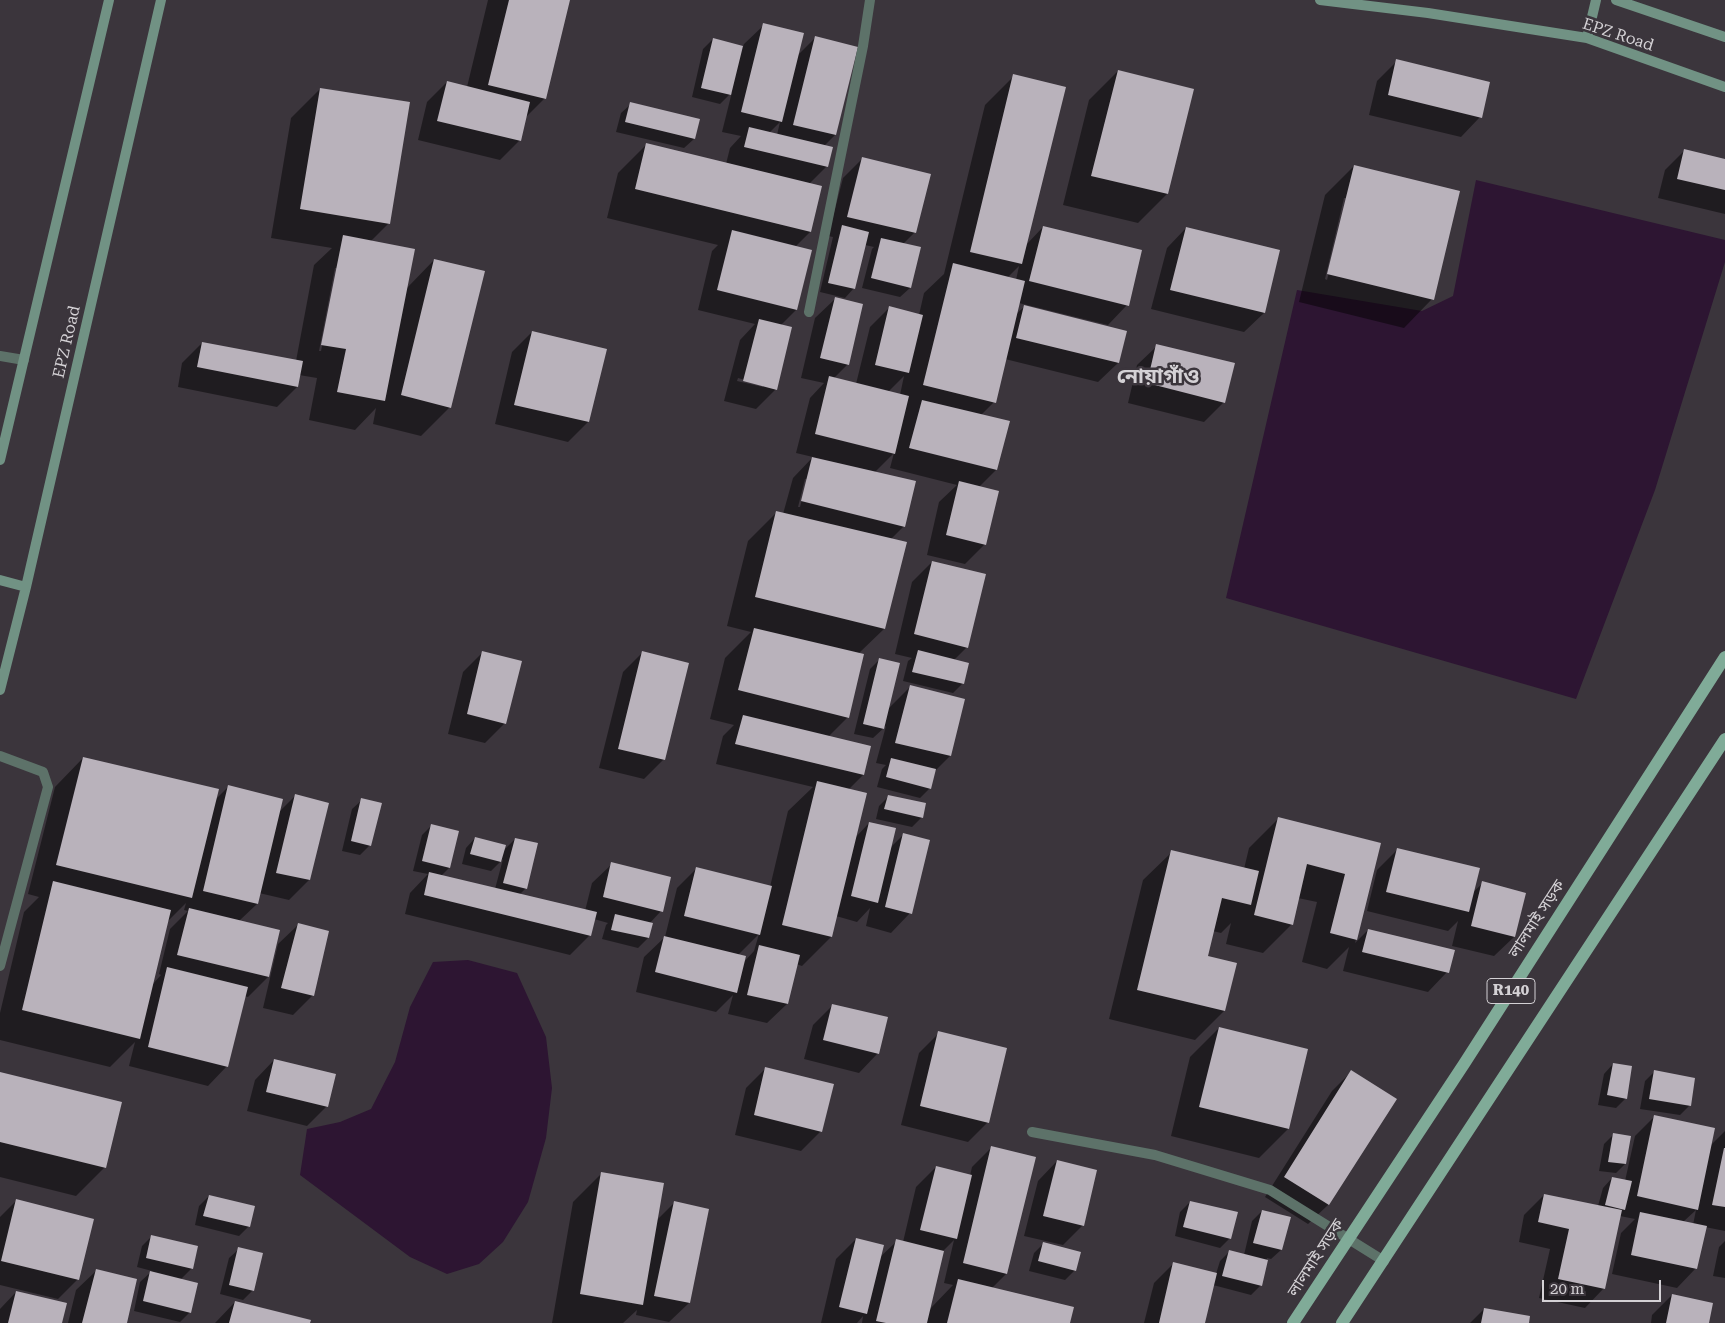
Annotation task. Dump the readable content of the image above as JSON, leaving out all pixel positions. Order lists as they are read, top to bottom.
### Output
{
  "streets": {
    "main road": ["EPZ Road", "লালমাই সড়ক", "R140"]
  },
  "districts": ["নোয়াগাঁও"],
  "scale_bar": "20 m"
}
